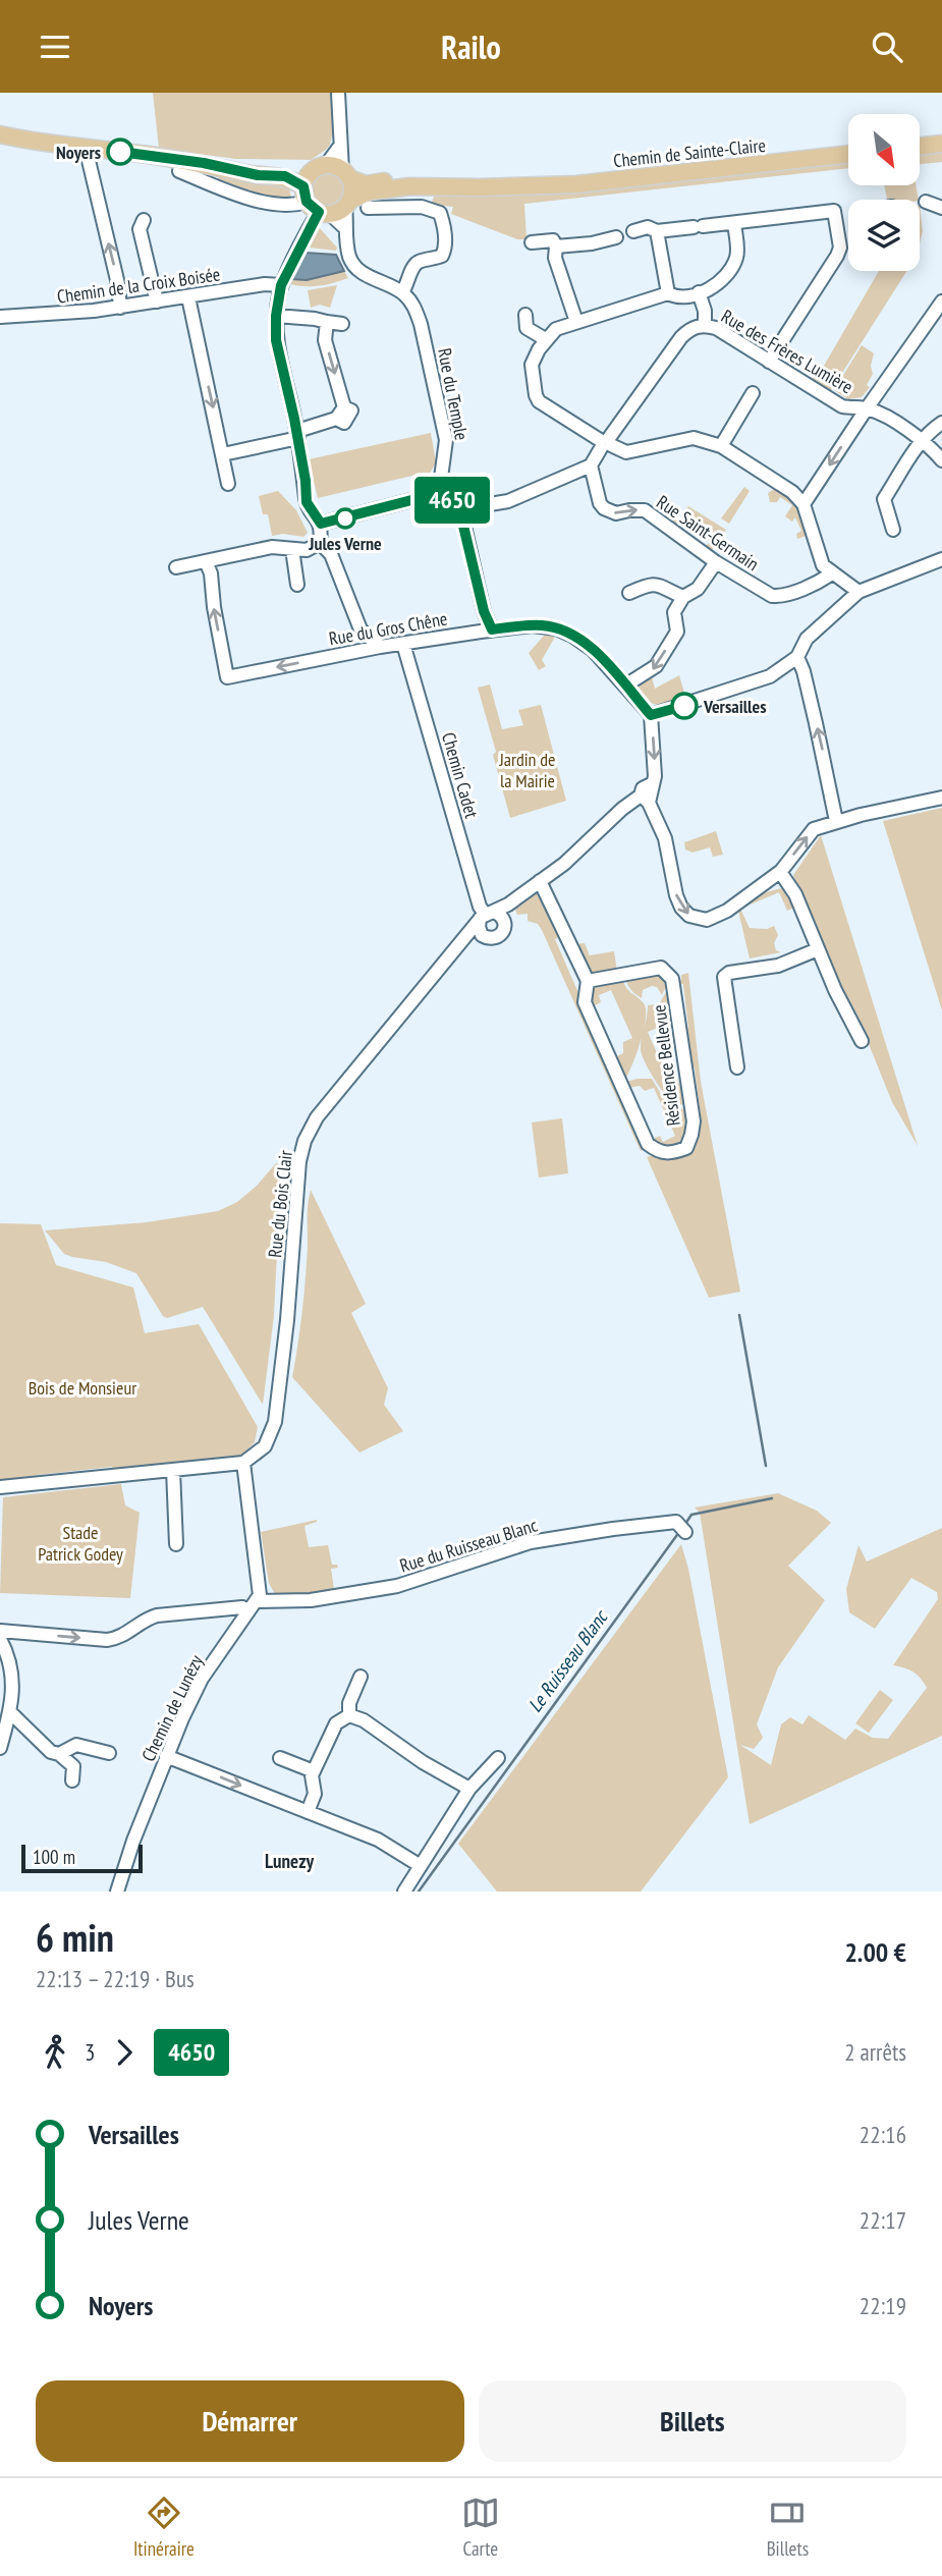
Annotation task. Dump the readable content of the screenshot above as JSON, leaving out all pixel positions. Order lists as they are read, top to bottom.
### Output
{
  "streets": {
    "main road": ["Chemin de Sainte-Claire"],
    "street": [
      "Chemin de la Croix Boisée",
      "Rue des Frères Lumière",
      "Rue du Temple",
      "Rue Saint-Germain",
      "Rue du Gros Chêne",
      "Chemin Cadet",
      "Résidence Bellevue",
      "Rue du Bois Clair",
      "Rue du Ruisseau Blanc",
      "Chemin de Lunézy"
    ]
  },
  "crossings": [
    ["Rue des Frères Lumière", "Rue Saint-Germain"],
    ["Rue du Gros Chêne", "Chemin Cadet"],
    ["Chemin Cadet", "Rue du Bois Clair"],
    ["Résidence Bellevue", "Rue du Bois Clair"],
    ["Rue du Ruisseau Blanc", "Chemin de Lunézy"]
  ],
  "one_way": ["Rue du Ruisseau Blanc"],
  "districts": ["Lunezy"],
  "water": ["Le Ruisseau Blanc"],
  "parks": ["Jardin de la Mairie", "Bois de Monsieur", "Stade Patrick Godey"],
  "places": ["Noyers", "Jules Verne", "Versailles"],
  "lines": ["bus line 4650"],
  "scale_bar": "100 m",
  "north": "bottom right",
  "page": {
    "header": "Railo",
    "on_map": "4650",
    "scale": "100 m",
    "heading": ["6 min", "22:13 – 22:19 · Bus", "2.00 €"],
    "legs": ["3", "4650", "2 arrêts"],
    "list": [
      {
        "name": "Versailles",
        "value": "22:16"
      },
      {
        "name": "Jules Verne",
        "value": "22:17"
      },
      {
        "name": "Noyers",
        "value": "22:19"
      }
    ],
    "buttons": ["Démarrer", "Billets"],
    "tabs": ["Itinéraire", "Carte", "Billets"]
  }
}
